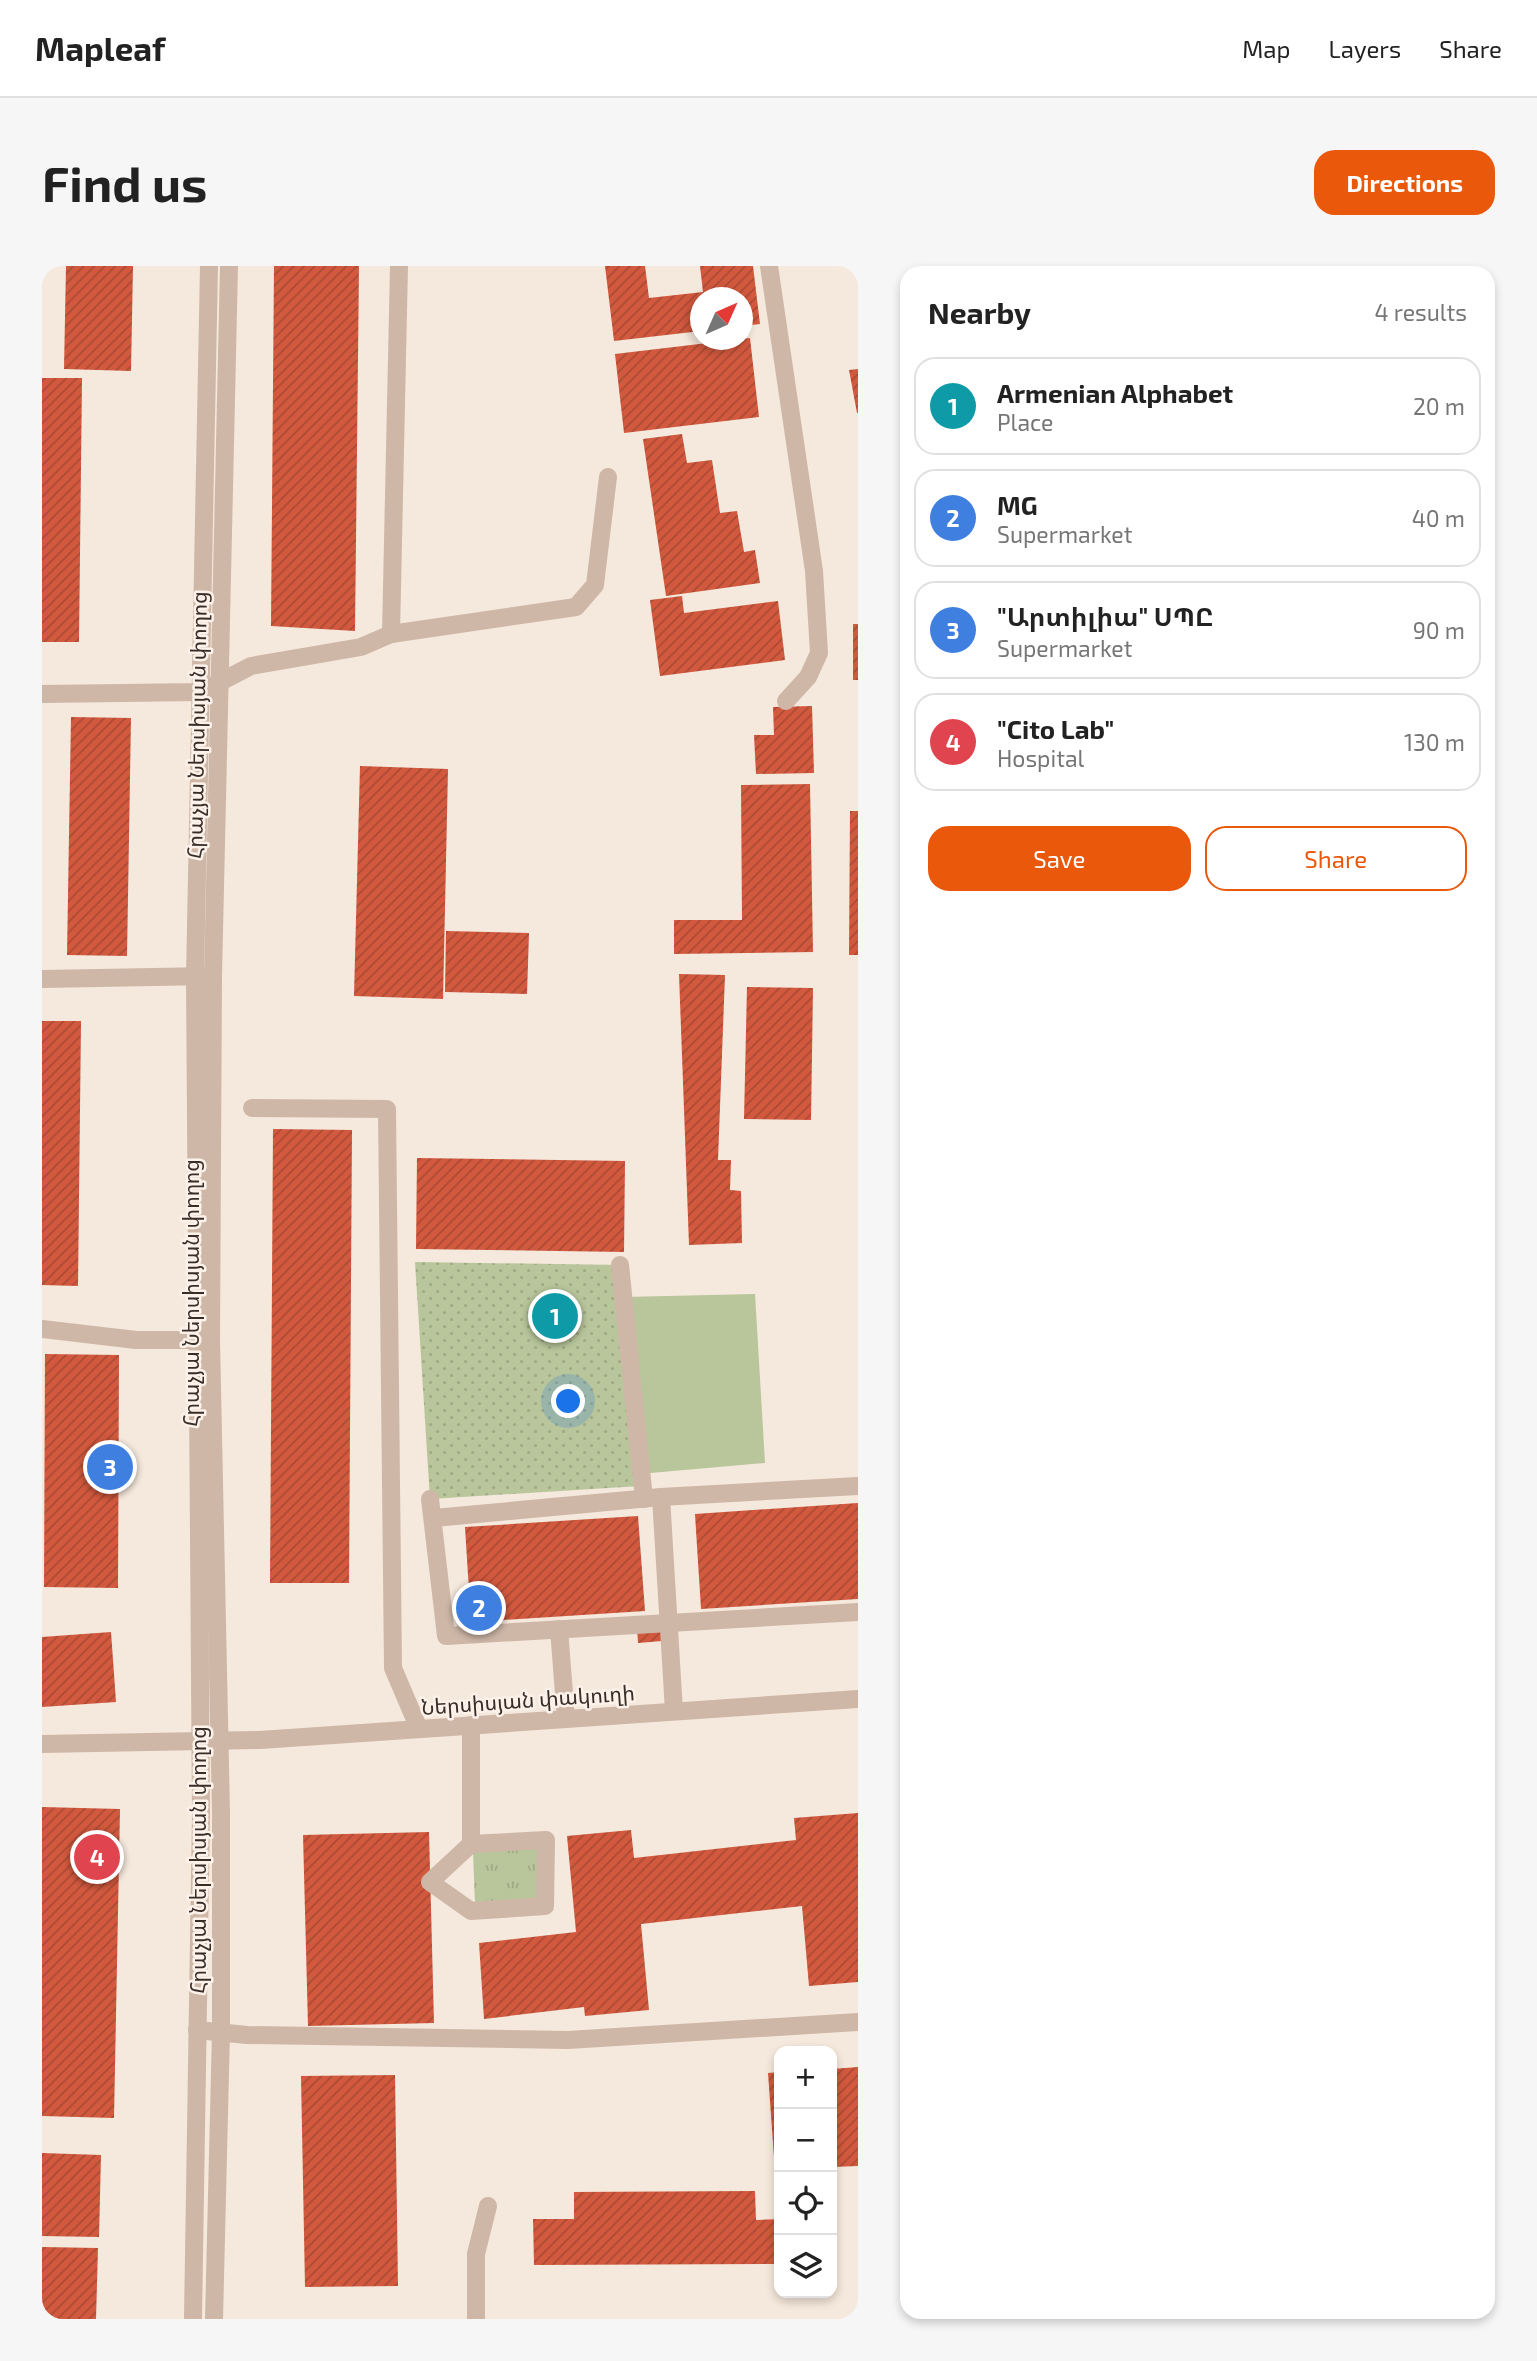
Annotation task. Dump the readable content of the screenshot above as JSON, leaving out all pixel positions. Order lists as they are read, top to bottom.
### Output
{
  "streets": {
    "street": ["Հրաչյա Ներսիսյան փողոց", "Ներսիսյան փակուղի"]
  },
  "crossings": [
    ["Հրաչյա Ներսիսյան փողոց", "Ներսիսյան փակուղի"]
  ],
  "north": "top right",
  "page": {
    "header": "Mapleaf",
    "nav": ["Map", "Layers", "Share"],
    "buttons": [
      "Directions",
      ["Save", "Share"]
    ],
    "title": "Find us",
    "heading": ["Nearby", "4 results"],
    "list": [
      {
        "mark": "1",
        "name": "Armenian Alphabet",
        "note": "Place",
        "value": "20 m"
      },
      {
        "mark": "2",
        "name": "MG",
        "note": "Supermarket",
        "value": "40 m"
      },
      {
        "mark": "3",
        "name": "\"Արտիլիա\" ՍՊԸ",
        "note": "Supermarket",
        "value": "90 m"
      },
      {
        "mark": "4",
        "name": "\"Cito Lab\"",
        "note": "Hospital",
        "value": "130 m"
      }
    ],
    "pins": [
      "1",
      "3",
      "2",
      "4"
    ],
    "map_buttons": ["+", "−"]
  }
}
